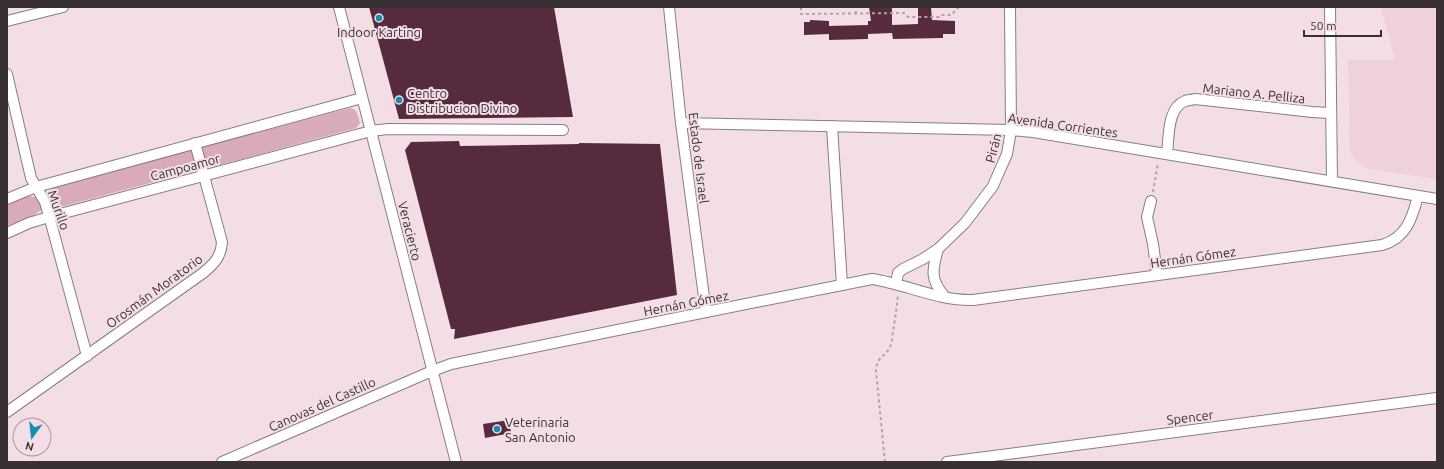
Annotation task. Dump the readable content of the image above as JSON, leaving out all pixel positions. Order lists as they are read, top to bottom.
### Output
{
  "streets": {
    "street": [
      "Mariano A. Pelliza",
      "Avenida Corrientes",
      "Pirán",
      "Estado de Israel",
      "Campoamor",
      "Murillo",
      "Veracierto",
      "Hernán Gómez",
      "Orosmán Moratorio",
      "Canovas del Castillo",
      "Spencer"
    ]
  },
  "crossings": [
    ["Mariano A. Pelliza", "Avenida Corrientes"],
    ["Avenida Corrientes", "Pirán"],
    ["Avenida Corrientes", "Estado de Israel"],
    ["Avenida Corrientes", "Hernán Gómez"],
    ["Pirán", "Hernán Gómez"],
    ["Estado de Israel", "Hernán Gómez"],
    ["Campoamor", "Murillo"],
    ["Campoamor", "Veracierto"],
    ["Campoamor", "Orosmán Moratorio"],
    ["Murillo", "Orosmán Moratorio"],
    ["Veracierto", "Hernán Gómez"],
    ["Veracierto", "Canovas del Castillo"],
    ["Hernán Gómez", "Canovas del Castillo"]
  ],
  "places": ["Indoor Karting", "Centro Distribucion Divino", "Veterinaria San Antonio"],
  "scale_bar": "50 m",
  "north": "bottom"
}
